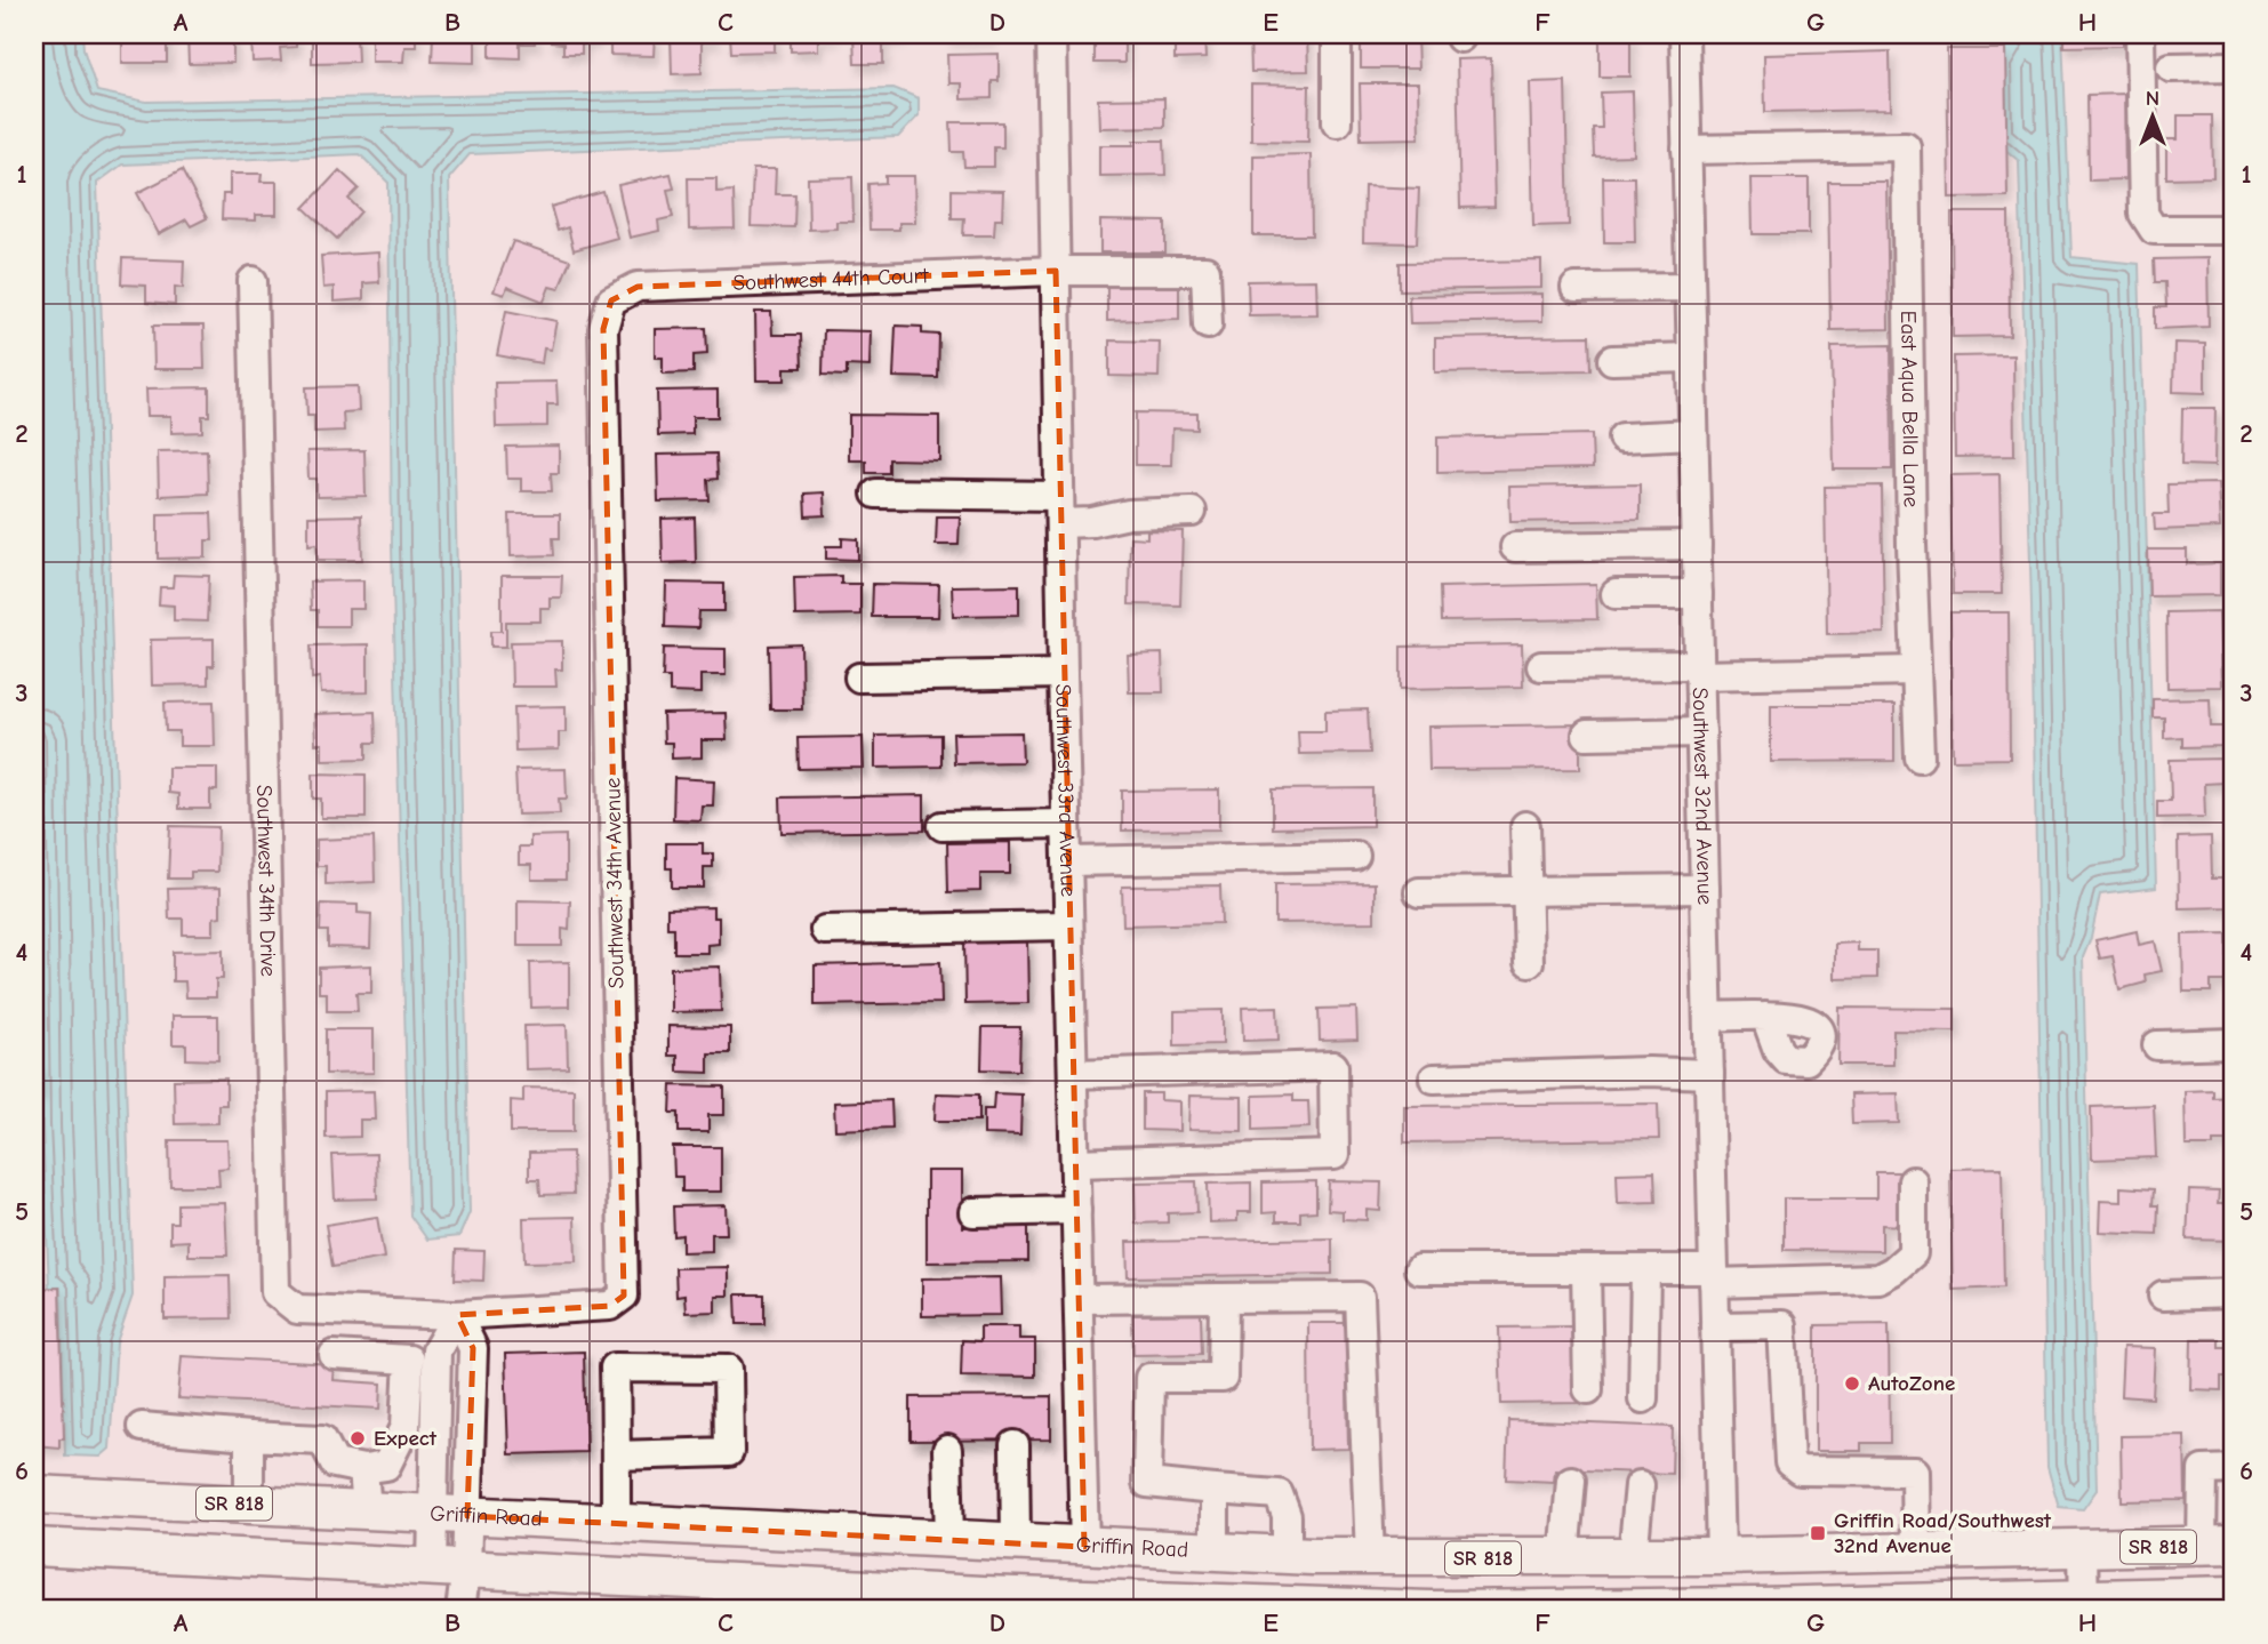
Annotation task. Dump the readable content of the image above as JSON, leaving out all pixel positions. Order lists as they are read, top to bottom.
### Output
{
  "streets": {
    "main road": ["SR 818", "Griffin Road"],
    "street": [
      "Southwest 44th Court",
      "East Aqua Bella Lane",
      "Southwest 33rd Avenue",
      "Southwest 32nd Avenue",
      "Southwest 34th Drive",
      "Southwest 34th Avenue"
    ]
  },
  "crossings": [
    ["Southwest 44th Court", "Southwest 33rd Avenue"],
    ["Southwest 44th Court", "Southwest 34th Avenue"],
    ["East Aqua Bella Lane", "Southwest 32nd Avenue"],
    ["Southwest 33rd Avenue", "Griffin Road"],
    ["Southwest 32nd Avenue", "Griffin Road"],
    ["Southwest 34th Drive", "Southwest 34th Avenue"]
  ],
  "places": {
    "other": ["AutoZone", "Expect"],
    "transit": ["Griffin Road/Southwest 32nd Avenue"]
  },
  "north": "top",
  "grid": {
    "columns": [
      "A",
      "B",
      "C",
      "D",
      "E",
      "F",
      "G",
      "H"
    ],
    "rows": [
      "1",
      "2",
      "3",
      "4",
      "5",
      "6"
    ]
  }
}
